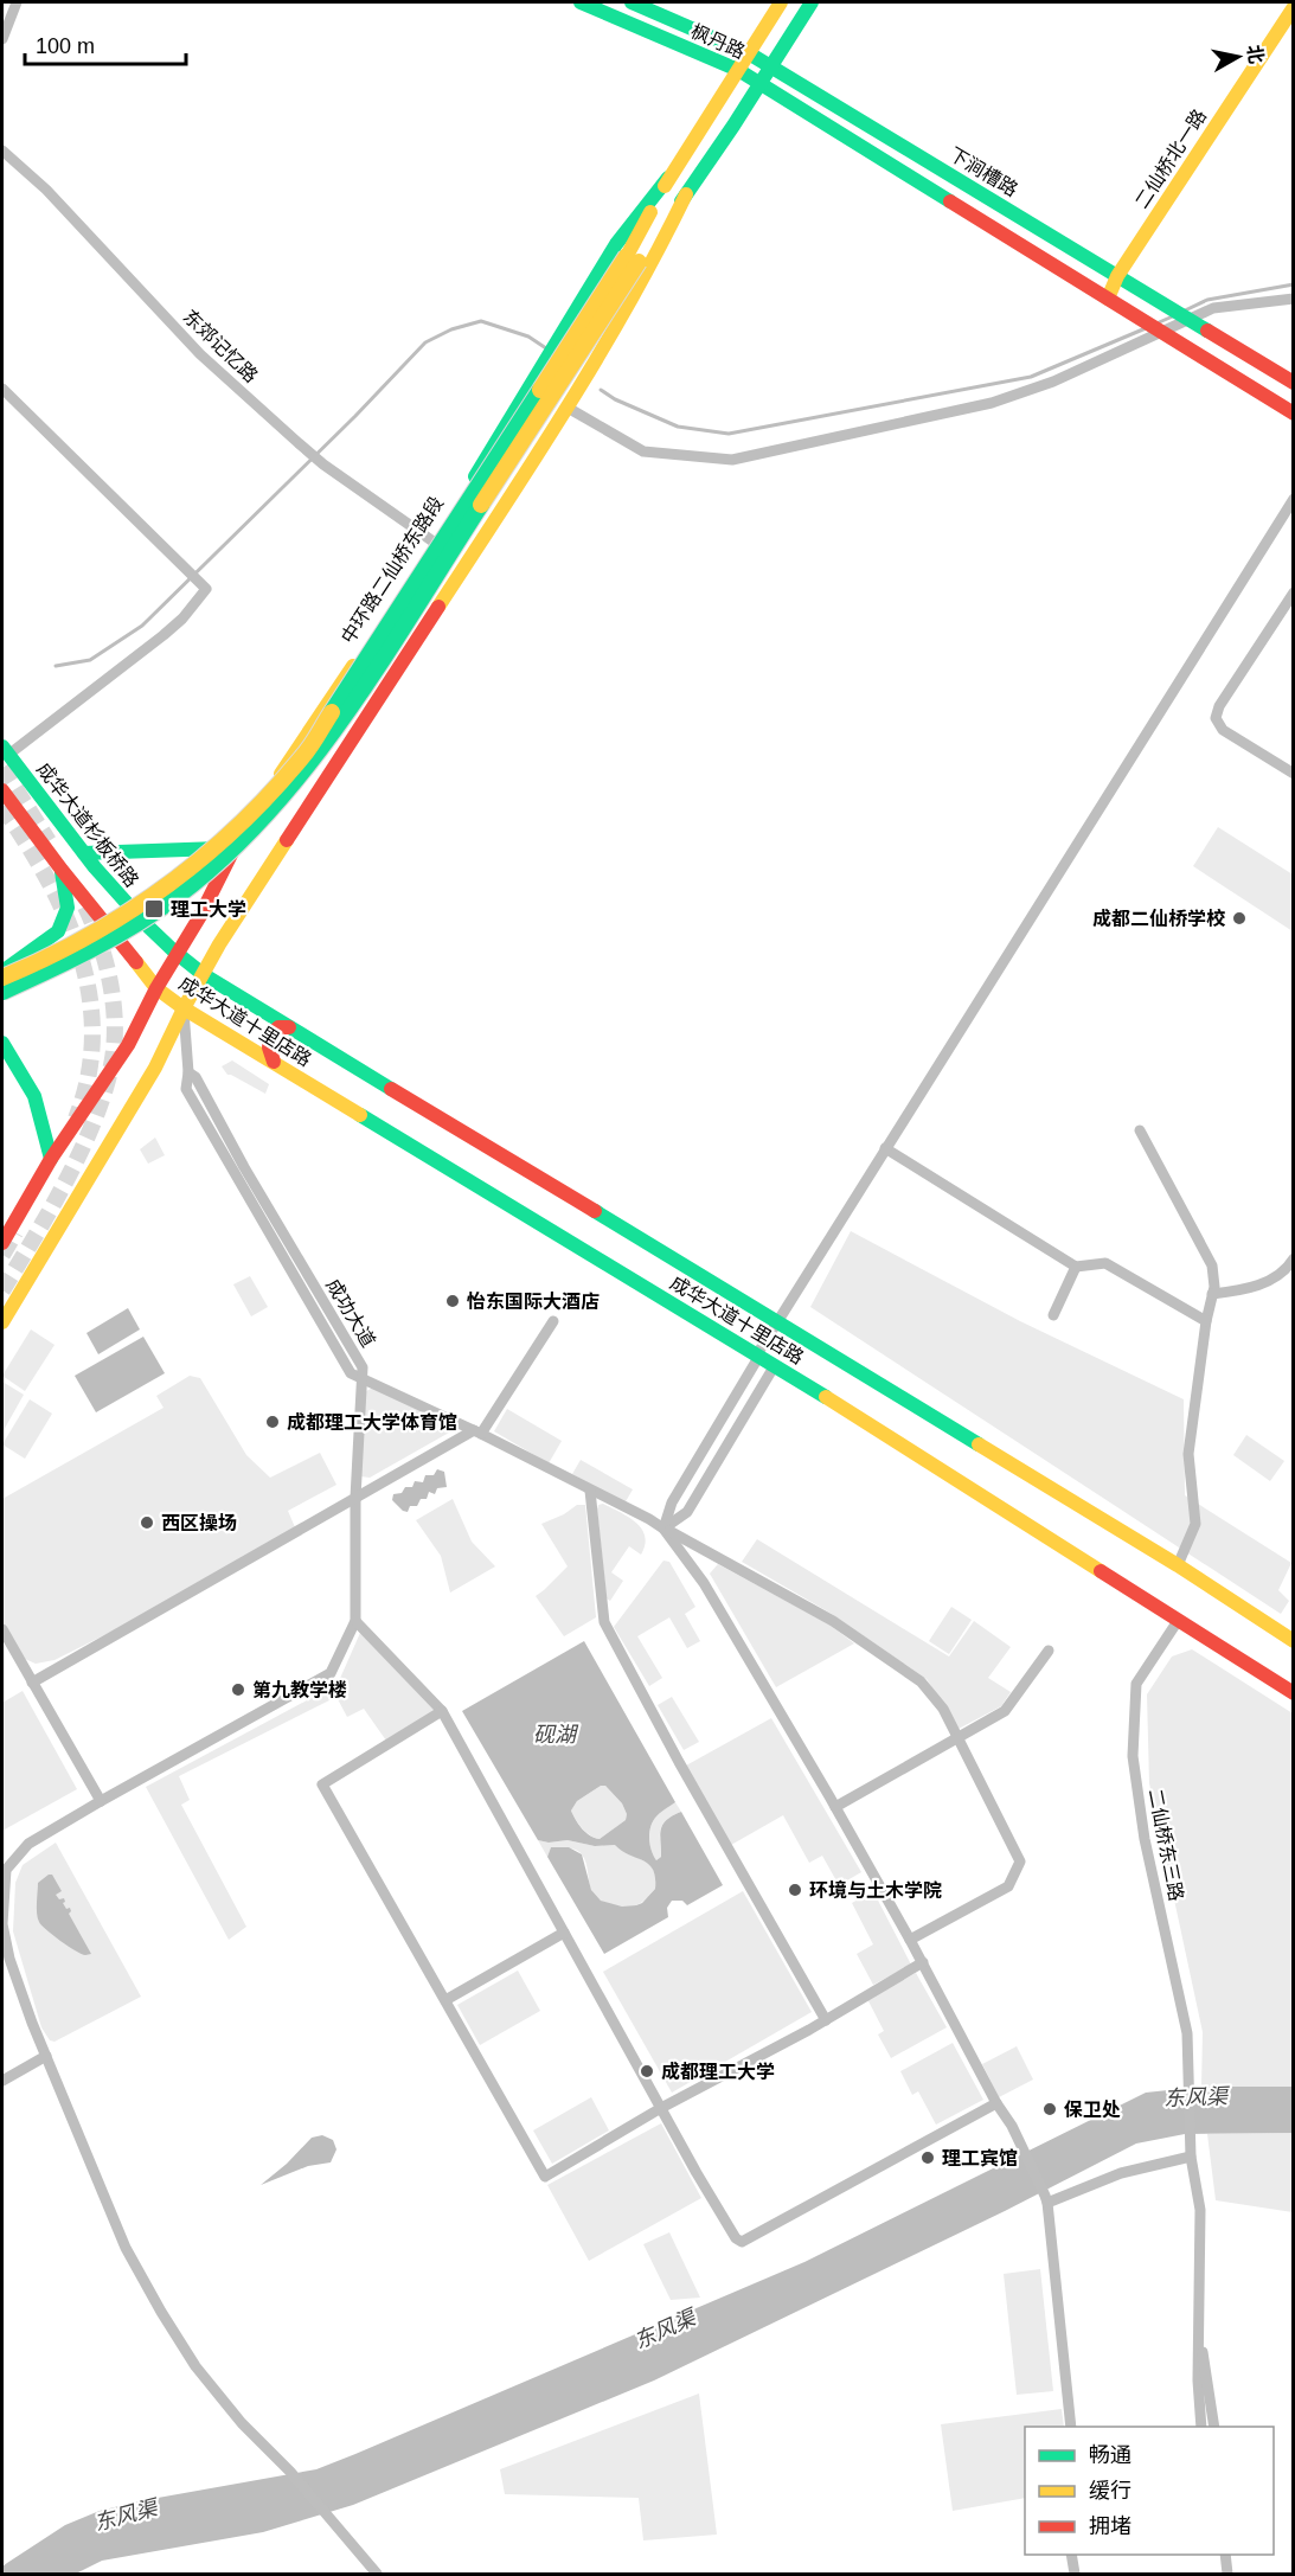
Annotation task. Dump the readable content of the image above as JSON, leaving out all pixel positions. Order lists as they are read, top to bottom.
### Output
{
  "streets": {
    "main road": [
      "枫丹路",
      "二仙桥北一路",
      "下涧槽路",
      "中环路二仙桥东路段",
      "成华大道杉板桥路",
      "成华大道十里店路"
    ],
    "street": ["东郊记忆路", "成功大道", "二仙桥东三路"]
  },
  "crossings": [
    ["枫丹路", "下涧槽路"],
    ["枫丹路", "中环路二仙桥东路段"],
    ["二仙桥北一路", "下涧槽路"],
    ["东郊记忆路", "中环路二仙桥东路段"],
    ["中环路二仙桥东路段", "成华大道杉板桥路"],
    ["中环路二仙桥东路段", "成华大道十里店路"],
    ["成华大道杉板桥路", "成华大道十里店路"],
    ["成华大道十里店路", "成功大道"],
    ["成华大道十里店路", "二仙桥东三路"]
  ],
  "water": ["砚湖", "东风渠"],
  "places": {
    "transit": ["理工大学"],
    "other": [
      "成都二仙桥学校",
      "怡东国际大酒店",
      "成都理工大学体育馆",
      "西区操场",
      "第九教学楼",
      "环境与土木学院",
      "成都理工大学",
      "保卫处",
      "理工宾馆"
    ]
  },
  "legend": ["畅通", "缓行", "拥堵"],
  "scale_bar": "100 m",
  "north": "right"
}
